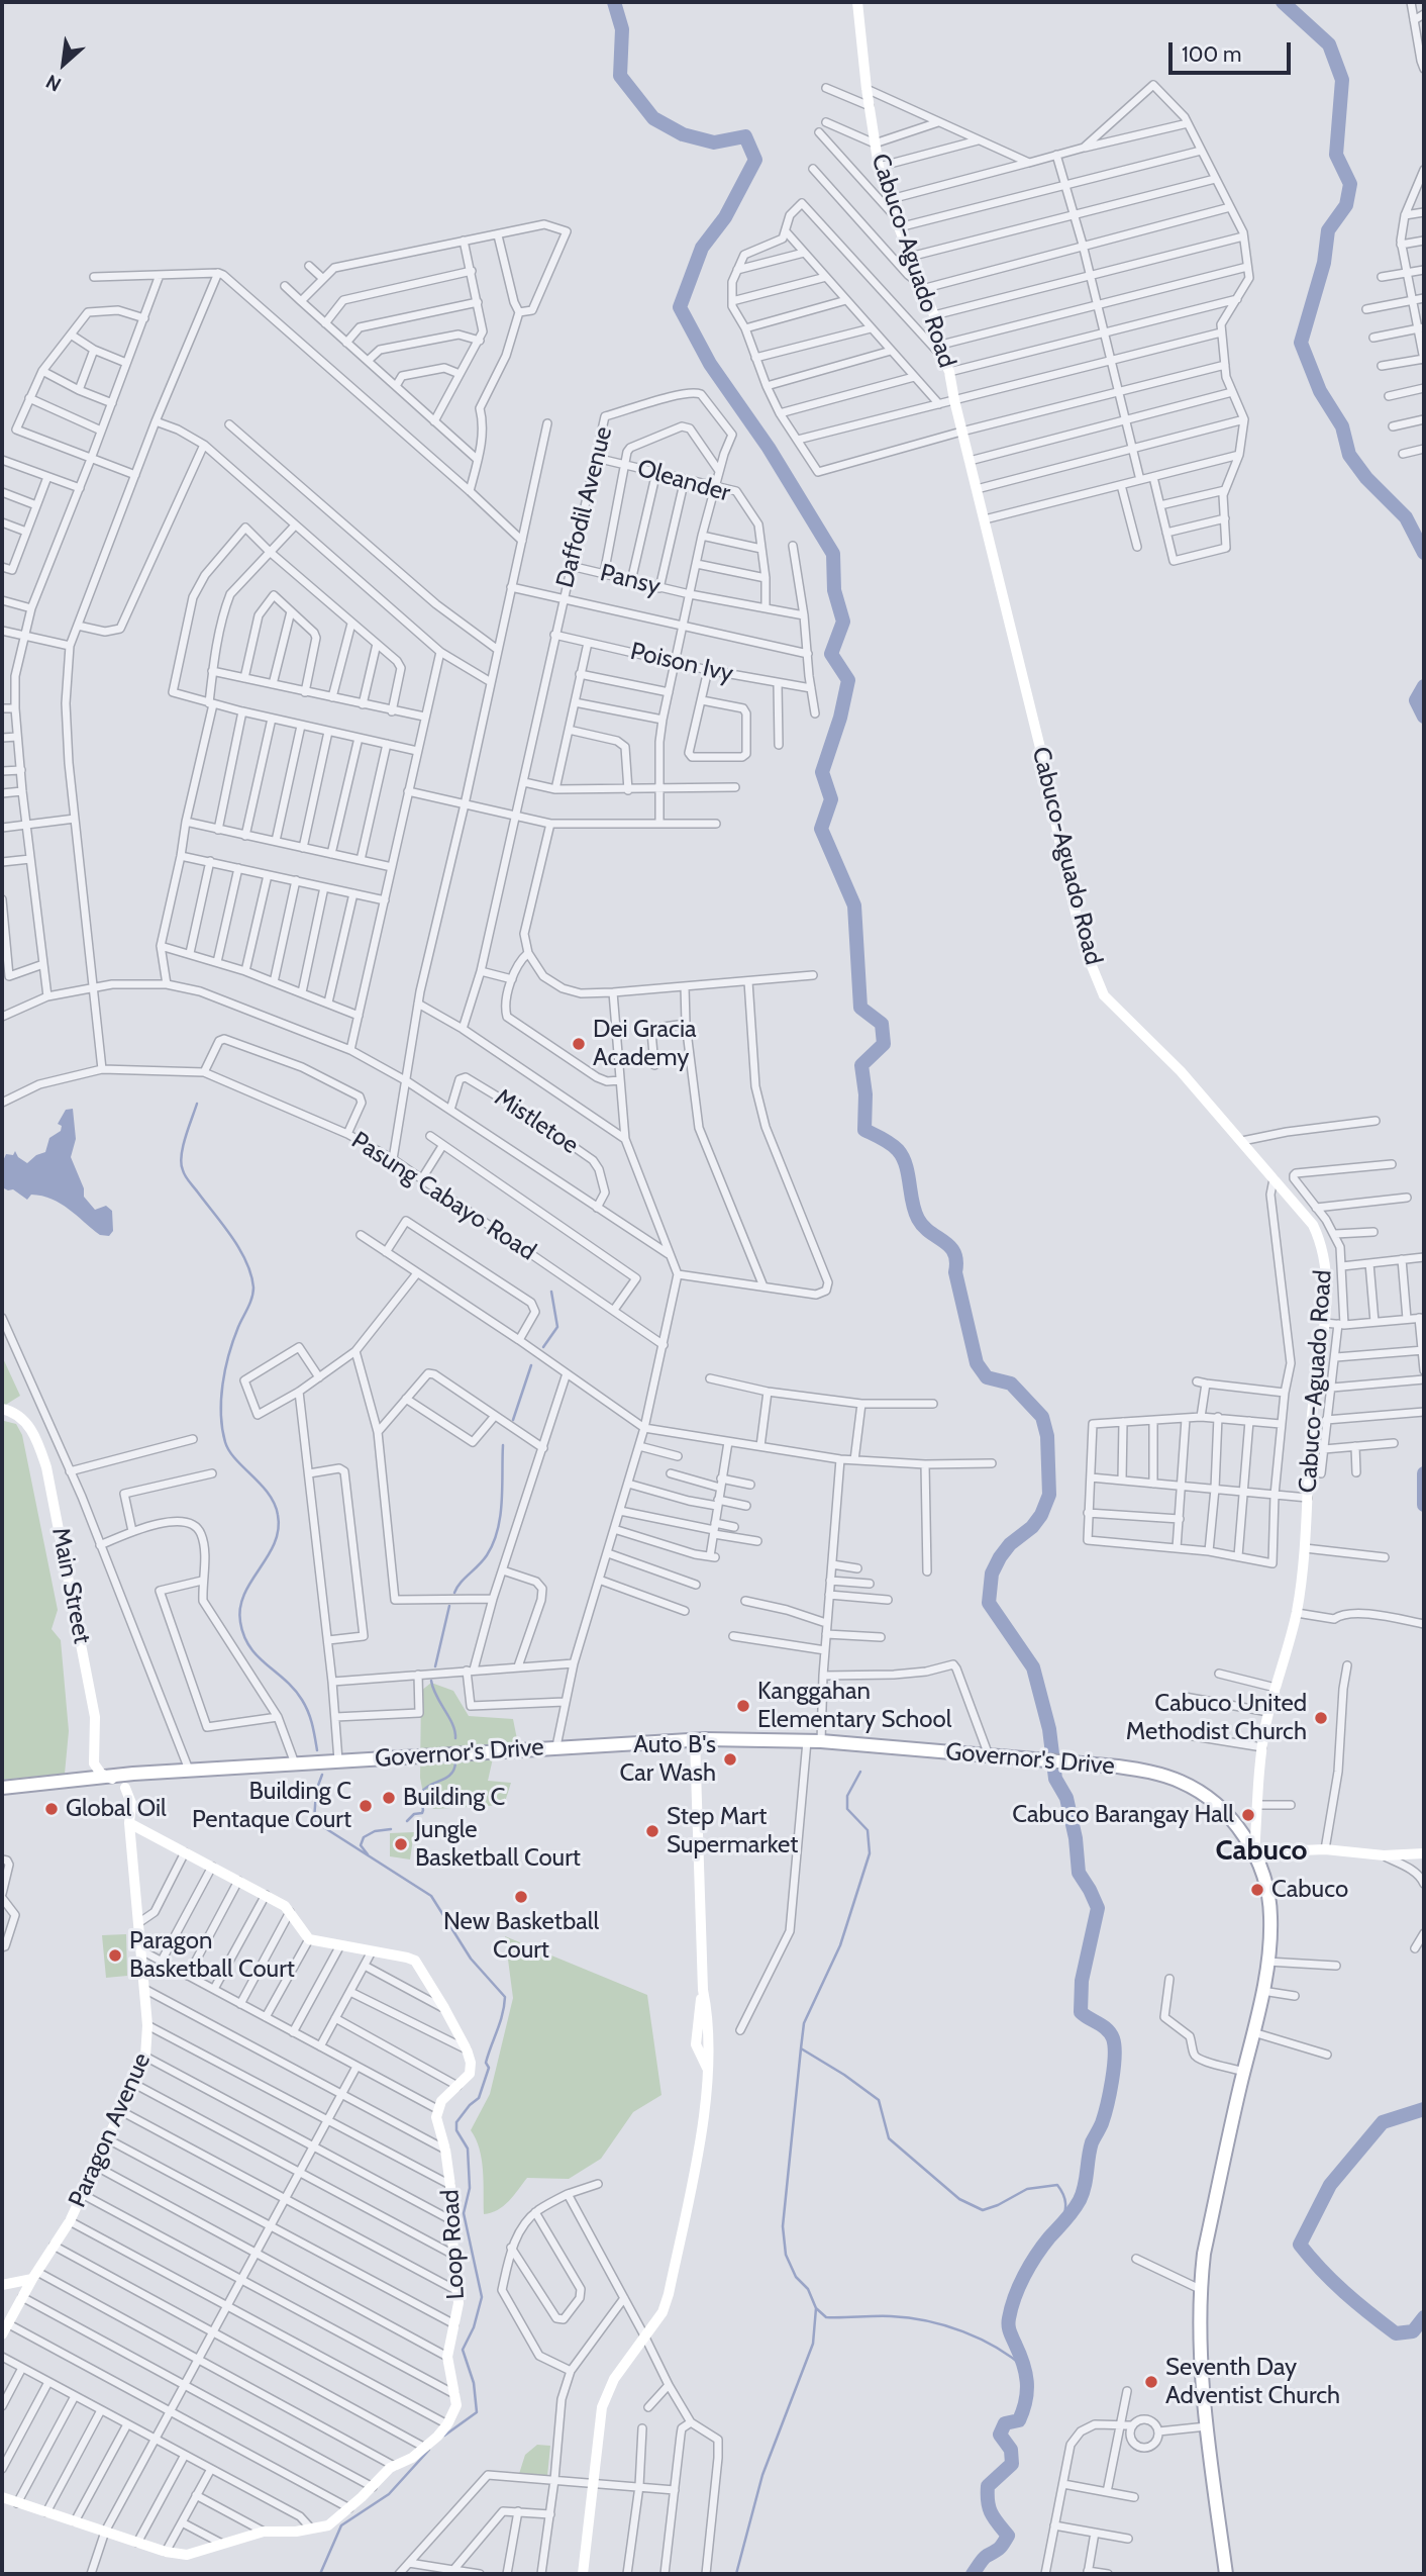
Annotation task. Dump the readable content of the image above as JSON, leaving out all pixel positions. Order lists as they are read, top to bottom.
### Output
{
  "streets": {
    "main road": ["Governor's Drive"],
    "street": [
      "Cabuco-Aguado Road",
      "Oleander",
      "Daffodil Avenue",
      "Pansy",
      "Poison Ivy",
      "Mistletoe",
      "Pasung Cabayo Road",
      "Main Street",
      "Paragon Avenue",
      "Loop Road"
    ]
  },
  "crossings": [
    ["Cabuco-Aguado Road", "Governor's Drive"],
    ["Oleander", "Daffodil Avenue"],
    ["Oleander", "Pansy"],
    ["Daffodil Avenue", "Pansy"],
    ["Daffodil Avenue", "Poison Ivy"]
  ],
  "districts": ["Cabuco"],
  "places": [
    "Dei Gracia Academy",
    "Kanggahan Elementary School",
    "Cabuco United Methodist Church",
    "Auto B's Car Wash",
    "Building C",
    "Building C Pentaque Court",
    "Global Oil",
    "Cabuco Barangay Hall",
    "Step Mart Supermarket",
    "Jungle Basketball Court",
    "Cabuco",
    "New Basketball Court",
    "Paragon Basketball Court",
    "Seventh Day Adventist Church"
  ],
  "scale_bar": "100 m",
  "north": "bottom left"
}
